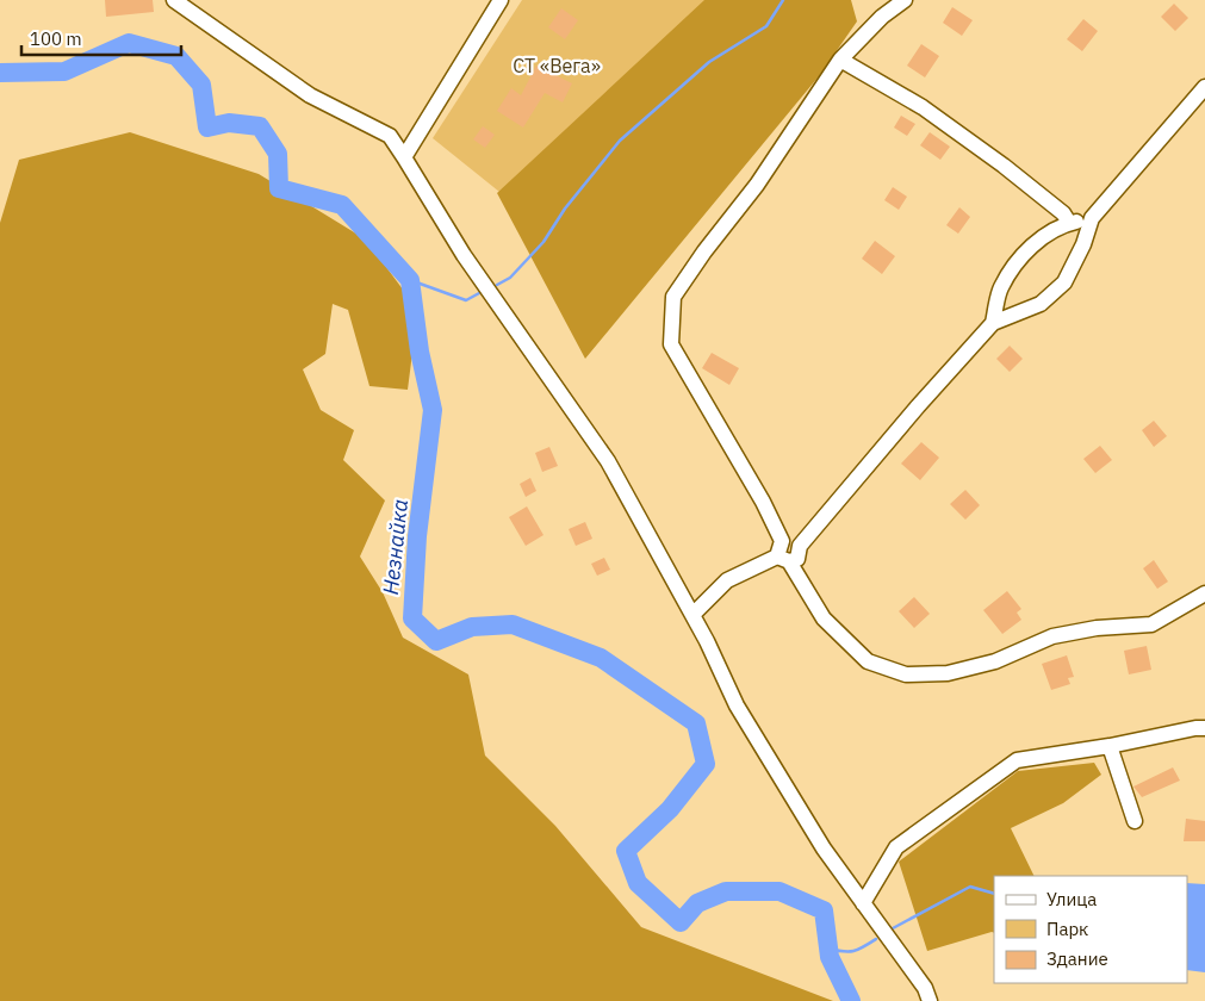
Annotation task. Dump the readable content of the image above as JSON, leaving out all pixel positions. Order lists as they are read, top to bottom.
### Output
{
  "water": ["Незнайка"],
  "parks": ["СТ «Вега»"],
  "legend": ["Улица", "Парк", "Здание"],
  "scale_bar": "100 m"
}
